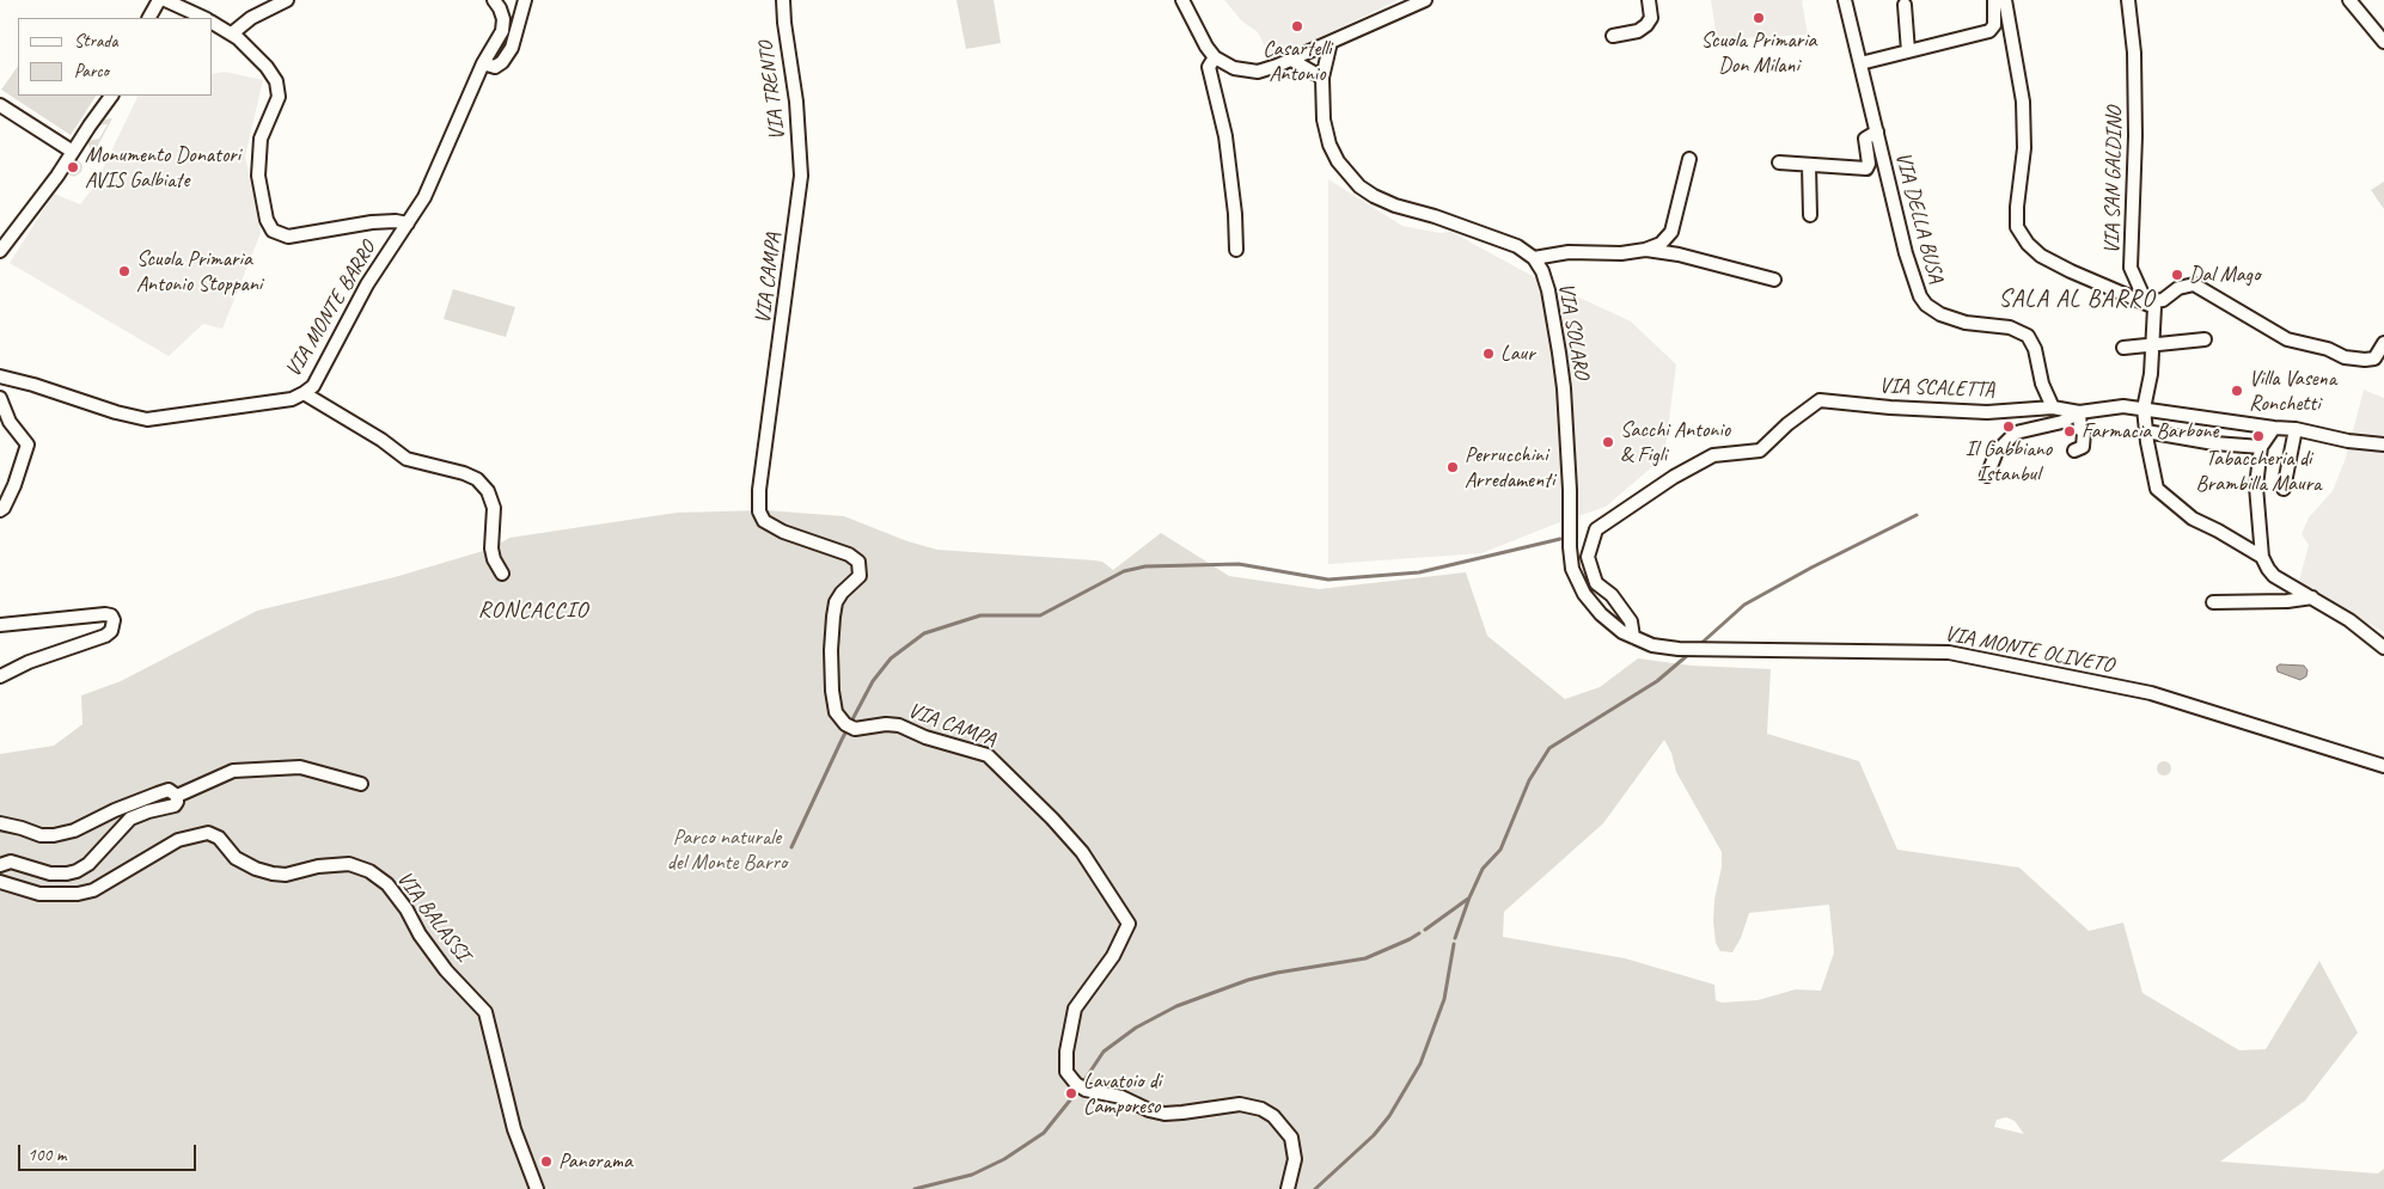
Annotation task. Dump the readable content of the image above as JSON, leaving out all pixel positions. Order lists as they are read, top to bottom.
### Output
{
  "streets": {
    "street": [
      "VIA TRENTO",
      "VIA SAN GALDINO",
      "VIA DELLA BUSA",
      "VIA CAMPA",
      "VIA MONTE BARRO",
      "VIA SOLARO",
      "VIA SCALETTA",
      "VIA MONTE OLIVETO",
      "VIA BALASSI"
    ]
  },
  "crossings": [
    ["VIA TRENTO", "VIA CAMPA"],
    ["VIA DELLA BUSA", "VIA SCALETTA"],
    ["VIA SOLARO", "VIA SCALETTA"],
    ["VIA SOLARO", "VIA MONTE OLIVETO"],
    ["VIA SCALETTA", "VIA MONTE OLIVETO"]
  ],
  "districts": ["SALA AL BARRO", "RONCACCIO"],
  "parks": ["Parco naturale del Monte Barro"],
  "places": [
    "Scuola Primaria Don Milani",
    "Casartelli Antonio",
    "Monumento Donatori AVIS Galbiate",
    "Scuola Primaria Antonio Stoppani",
    "Dal Mago",
    "Laur",
    "Villa Vasena Ronchetti",
    "Il Gabbiano Istanbul",
    "Farmacia Barbone",
    "Tabaccheria di Brambilla Maura",
    "Sacchi Antonio & Figli",
    "Perrucchini Arredamenti",
    "Lavatoio di Camporeso",
    "Panorama"
  ],
  "legend": ["Strada", "Parco"],
  "scale_bar": "100 m"
}
